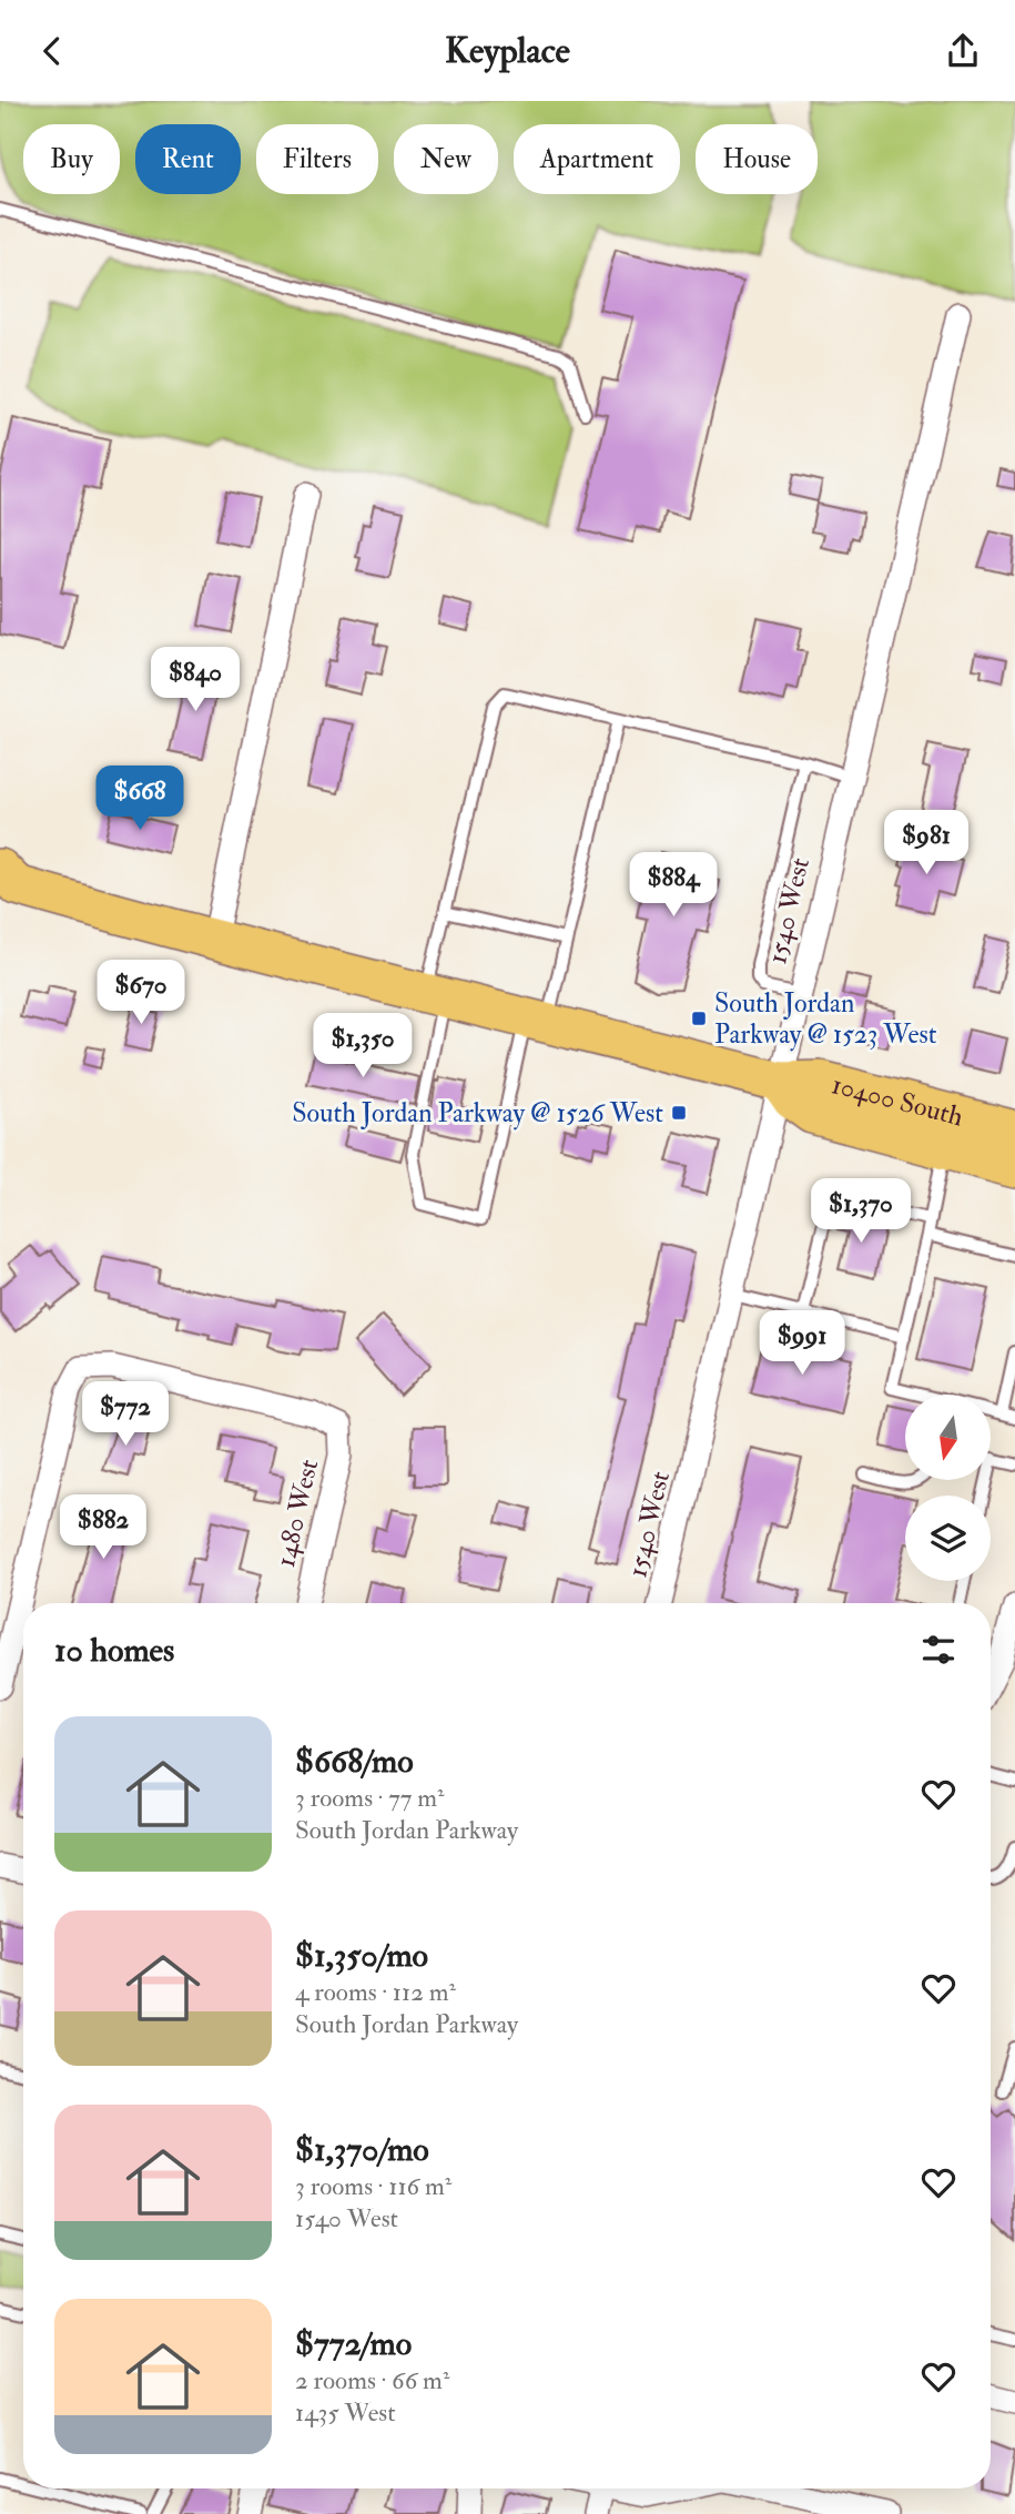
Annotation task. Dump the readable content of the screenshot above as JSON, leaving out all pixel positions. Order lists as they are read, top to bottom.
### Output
{
  "streets": {
    "main road": ["10400 South"],
    "street": ["1540 West", "1480 West"]
  },
  "crossings": [
    ["1540 West", "10400 South"]
  ],
  "places": {
    "transit": ["South Jordan Parkway @ 1523 West", "South Jordan Parkway @ 1526 West"]
  },
  "north": "bottom",
  "page": {
    "header": "Keyplace",
    "chip": [
      "Buy",
      "Rent",
      "Filters",
      "New",
      "Apartment",
      "House"
    ],
    "price": [
      "$840",
      "$668",
      "$981",
      "$884",
      "$670",
      "$1,350",
      "$1,370",
      "$991",
      "$772",
      "$882"
    ],
    "heading": "10 homes",
    "list": [
      {
        "name": "$668/mo",
        "note": "3 rooms · 77 m² · South Jordan Parkway"
      },
      {
        "name": "$1,350/mo",
        "note": "4 rooms · 112 m² · South Jordan Parkway"
      },
      {
        "name": "$1,370/mo",
        "note": "3 rooms · 116 m² · 1540 West"
      },
      {
        "name": "$772/mo",
        "note": "2 rooms · 66 m² · 1435 West"
      }
    ]
  }
}
